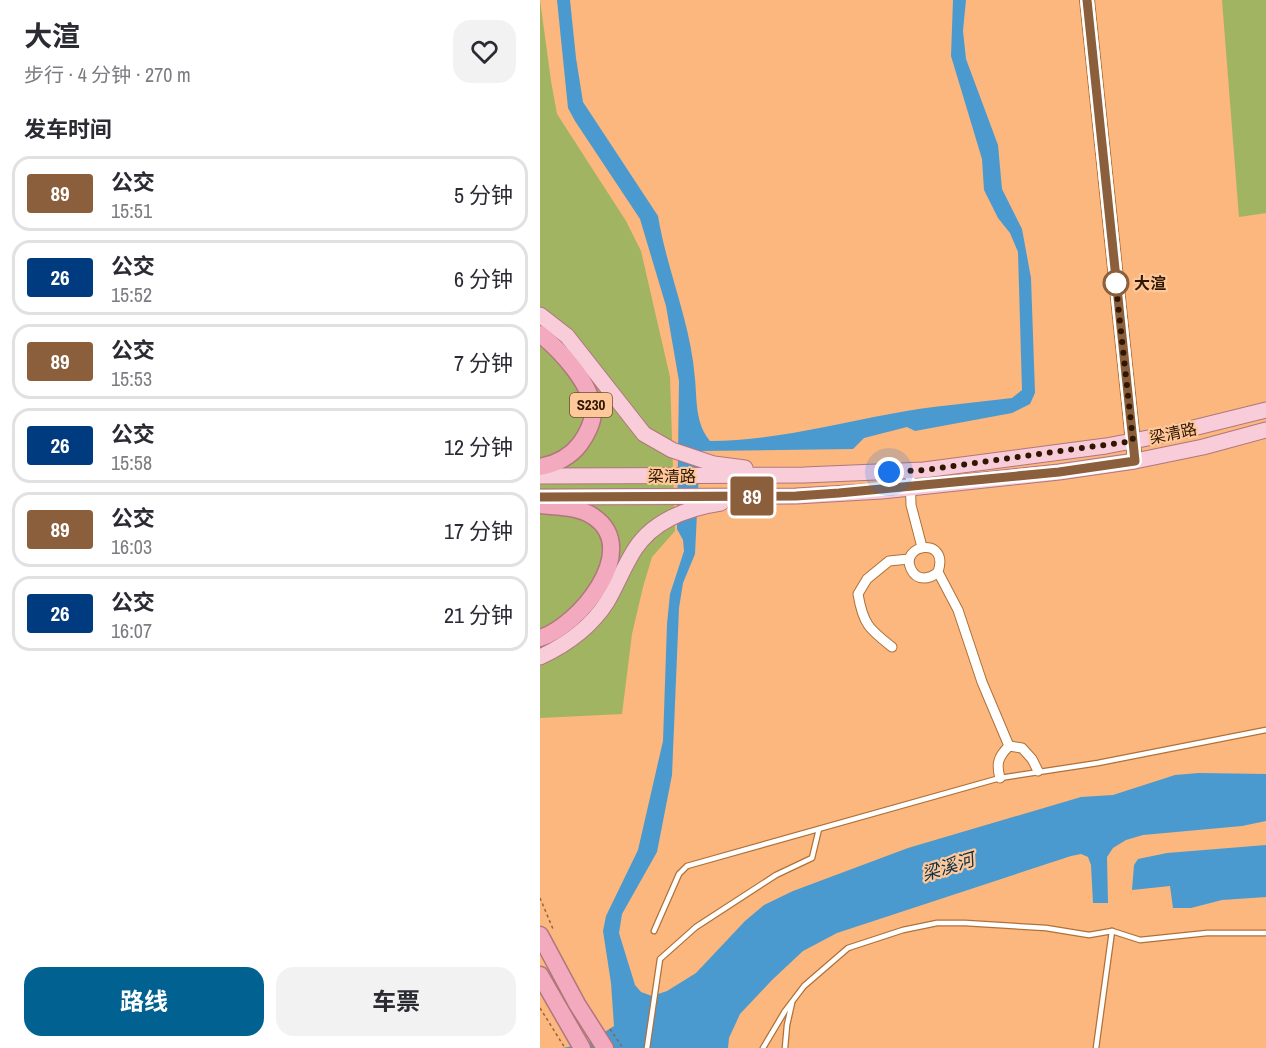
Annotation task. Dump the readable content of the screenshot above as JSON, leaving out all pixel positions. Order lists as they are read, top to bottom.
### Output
{
  "streets": {
    "highway": ["S230"],
    "main road": ["梁清路"]
  },
  "water": ["梁溪河"],
  "places": ["大渲"],
  "lines": ["bus line 89"],
  "page": {
    "heading": [
      ["大渲", "步行 · 4 分钟 · 270 m"],
      "发车时间"
    ],
    "on_map": "89",
    "list": [
      {
        "mark": "89",
        "name": "公交",
        "note": "15:51",
        "value": "5 分钟"
      },
      {
        "mark": "26",
        "name": "公交",
        "note": "15:52",
        "value": "6 分钟"
      },
      {
        "mark": "89",
        "name": "公交",
        "note": "15:53",
        "value": "7 分钟"
      },
      {
        "mark": "26",
        "name": "公交",
        "note": "15:58",
        "value": "12 分钟"
      },
      {
        "mark": "89",
        "name": "公交",
        "note": "16:03",
        "value": "17 分钟"
      },
      {
        "mark": "26",
        "name": "公交",
        "note": "16:07",
        "value": "21 分钟"
      }
    ],
    "buttons": ["路线", "车票"]
  }
}
